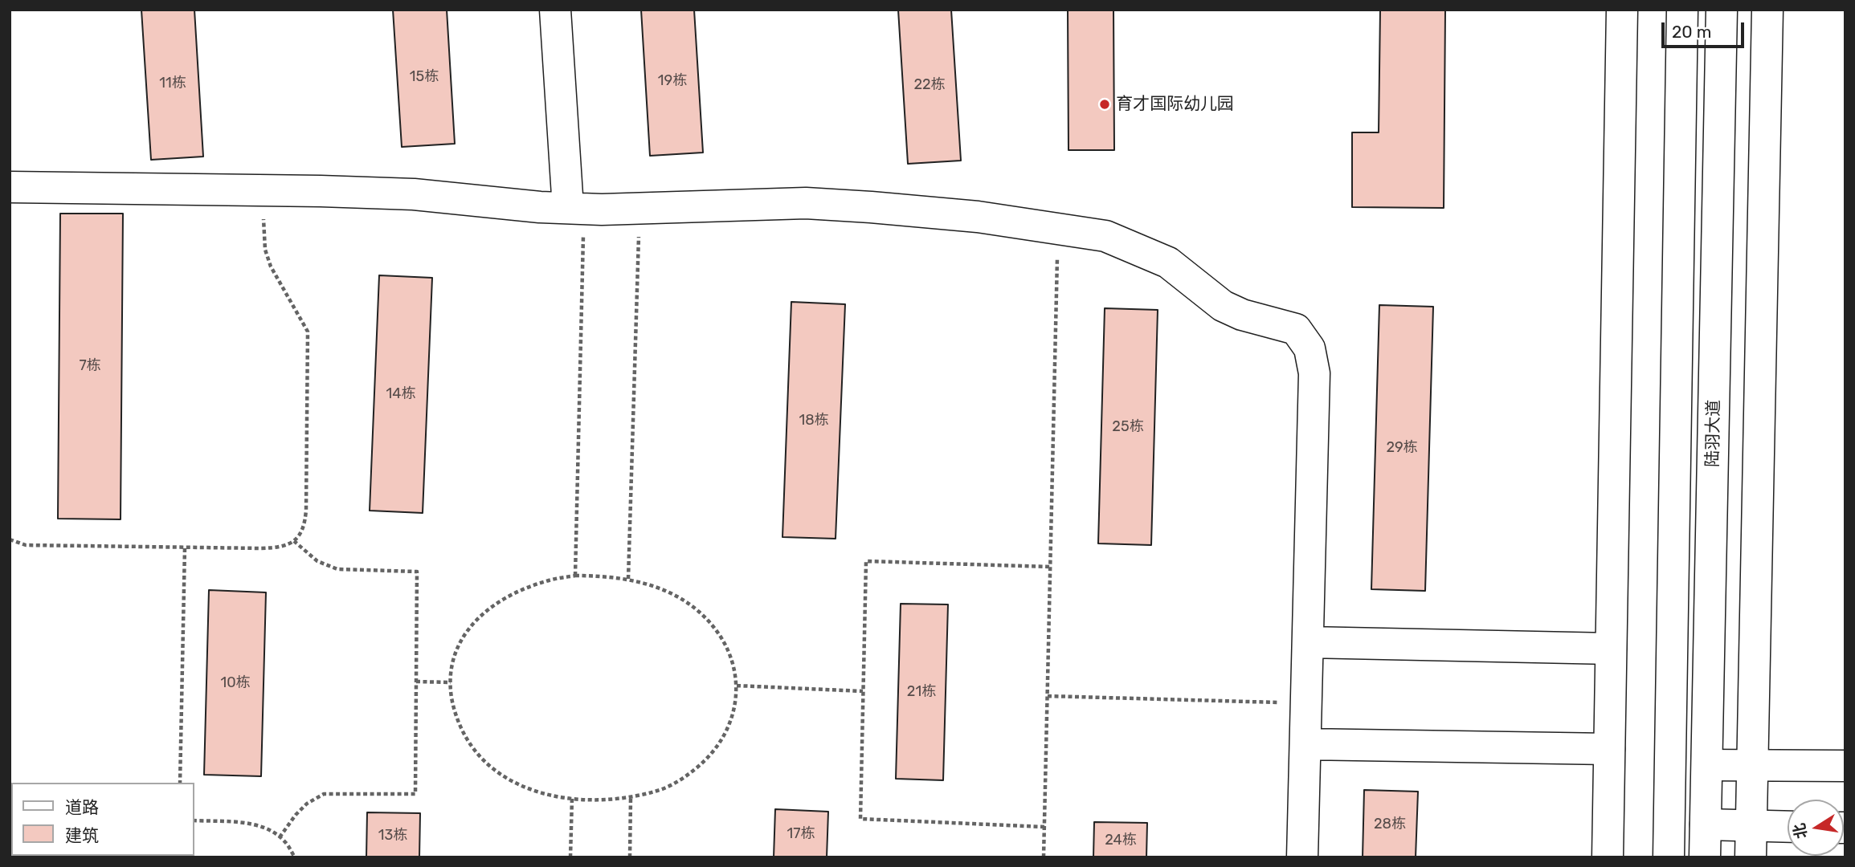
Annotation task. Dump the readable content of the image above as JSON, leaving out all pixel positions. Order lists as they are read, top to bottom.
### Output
{
  "streets": {
    "main road": ["陆羽大道"]
  },
  "places": ["育才国际幼儿园"],
  "house_numbers": [
    "15栋",
    "19栋",
    "11栋",
    "22栋",
    "7栋",
    "14栋",
    "18栋",
    "25栋",
    "29栋",
    "10栋",
    "21栋",
    "28栋",
    "17栋",
    "13栋",
    "24栋"
  ],
  "legend": ["道路", "建筑"],
  "scale_bar": "20 m",
  "north": "left"
}
